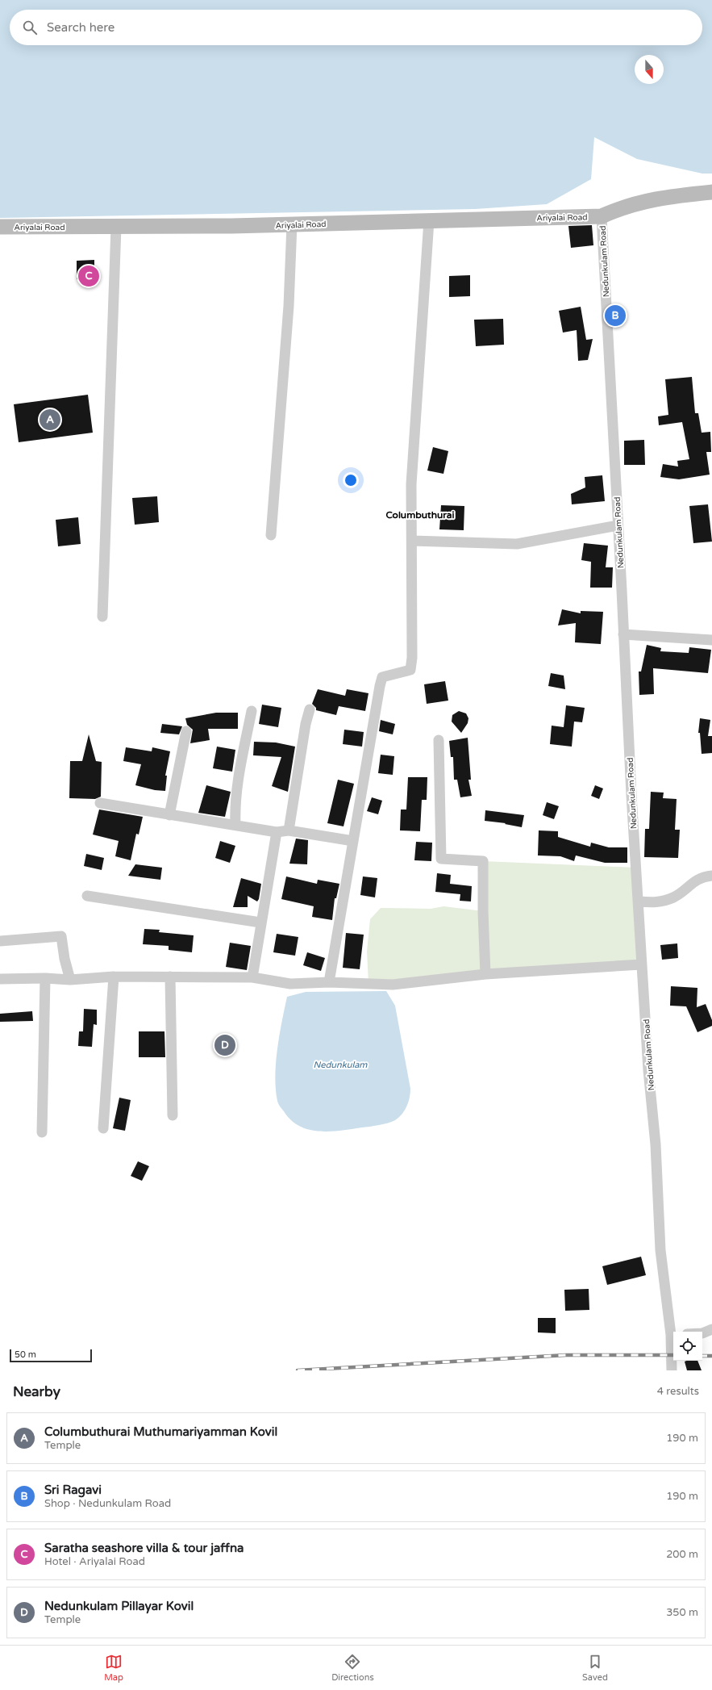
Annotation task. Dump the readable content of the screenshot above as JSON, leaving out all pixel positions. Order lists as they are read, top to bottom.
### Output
{
  "streets": {
    "street": ["Ariyalai Road", "Nedunkulam Road"]
  },
  "crossings": [
    ["Ariyalai Road", "Nedunkulam Road"]
  ],
  "districts": ["Columbuthurai"],
  "water": ["Nedunkulam"],
  "scale_bar": "50 m",
  "north": "bottom",
  "page": {
    "search": "Search here",
    "pins": [
      "C",
      "B",
      "A",
      "D"
    ],
    "scale": "50 m",
    "heading": ["Nearby", "4 results"],
    "list": [
      {
        "mark": "A",
        "name": "Columbuthurai Muthumariyamman Kovil",
        "note": "Temple",
        "value": "190 m"
      },
      {
        "mark": "B",
        "name": "Sri Ragavi",
        "note": "Shop · Nedunkulam Road",
        "value": "190 m"
      },
      {
        "mark": "C",
        "name": "Saratha seashore villa & tour jaffna",
        "note": "Hotel · Ariyalai Road",
        "value": "200 m"
      },
      {
        "mark": "D",
        "name": "Nedunkulam Pillayar Kovil",
        "note": "Temple",
        "value": "350 m"
      }
    ],
    "nav": ["Map", "Directions", "Saved"]
  }
}
